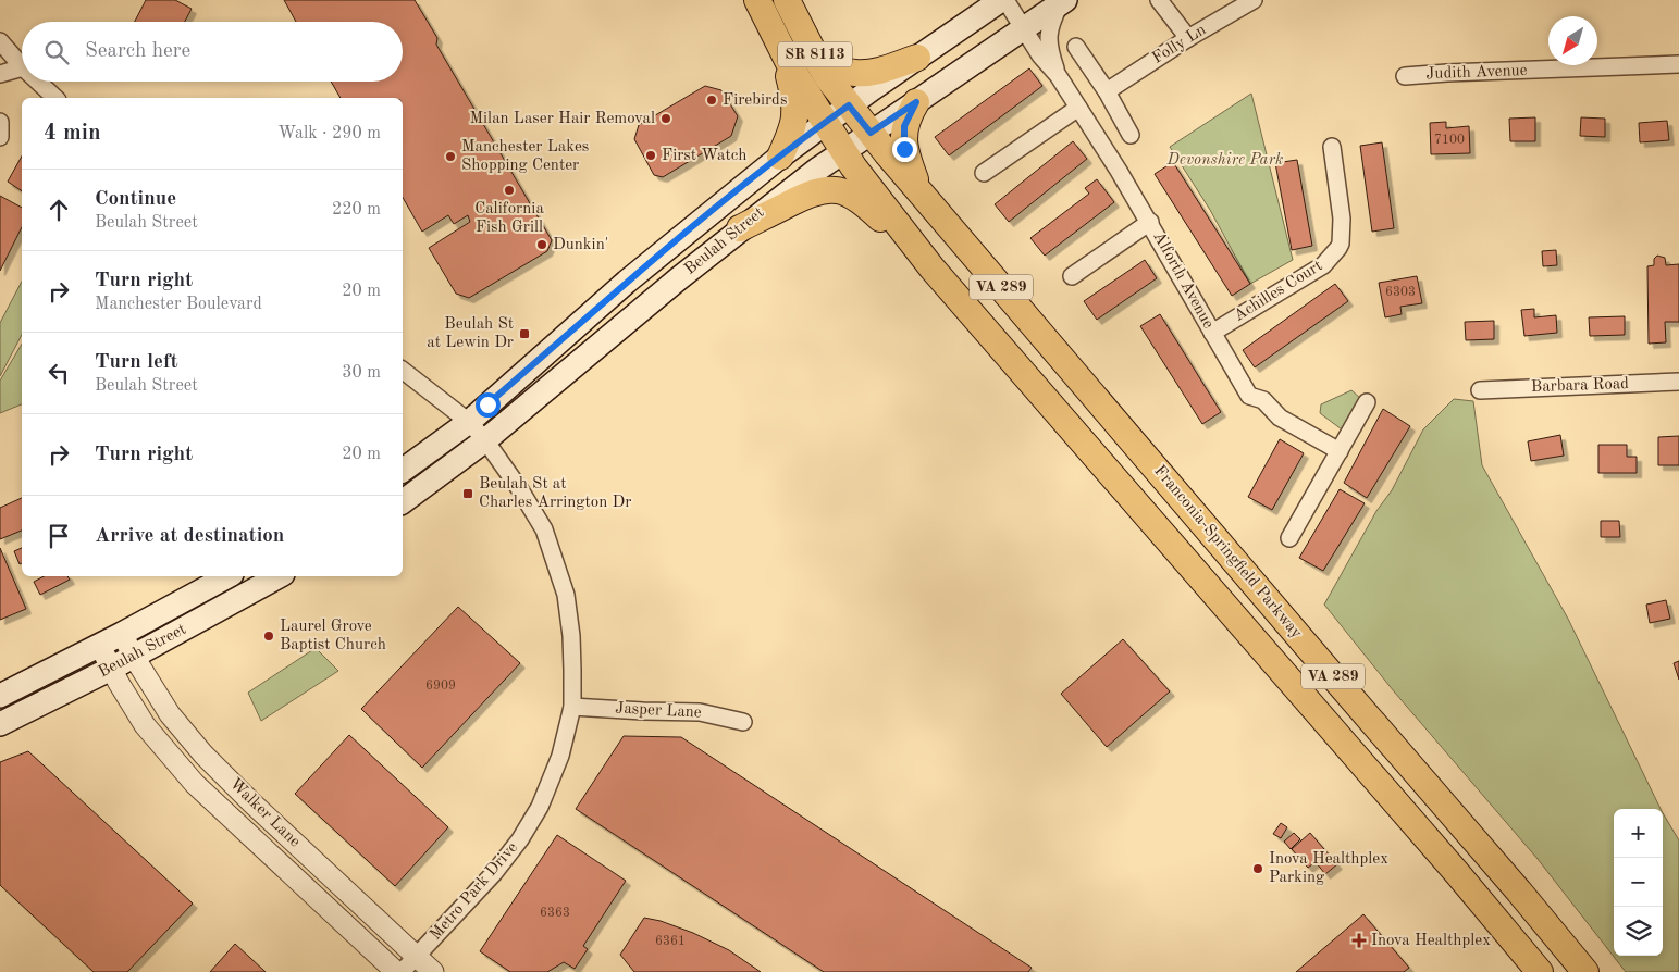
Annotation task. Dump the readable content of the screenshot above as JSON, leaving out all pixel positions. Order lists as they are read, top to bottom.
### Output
{
  "streets": {
    "main road": [
      "SR 8113",
      "Beulah Street",
      "VA 289",
      "Franconia-Springfield Parkway"
    ],
    "street": [
      "Folly Ln",
      "Judith Avenue",
      "Alforth Avenue",
      "Achilles Court",
      "Barbara Road",
      "Jasper Lane",
      "Walker Lane",
      "Metro Park Drive"
    ]
  },
  "crossings": [
    ["SR 8113", "Beulah Street"],
    ["SR 8113", "VA 289"],
    ["SR 8113", "Franconia-Springfield Parkway"],
    ["Beulah Street", "Alforth Avenue"],
    ["Beulah Street", "VA 289"],
    ["Beulah Street", "Franconia-Springfield Parkway"],
    ["Beulah Street", "Walker Lane"],
    ["Beulah Street", "Metro Park Drive"],
    ["Alforth Avenue", "Achilles Court"],
    ["Jasper Lane", "Metro Park Drive"],
    ["Walker Lane", "Metro Park Drive"]
  ],
  "parks": ["Devonshire Park"],
  "places": {
    "other": [
      "Firebirds",
      "Milan Laser Hair Removal",
      "First Watch",
      "Manchester Lakes Shopping Center",
      "California Fish Grill",
      "Dunkin'",
      "Laurel Grove Baptist Church",
      "Inova Healthplex Parking"
    ],
    "transit": ["Beulah St at Lewin Dr", "Beulah St at Charles Arrington Dr"],
    "health": ["Inova Healthplex"]
  },
  "house_numbers": [
    "7100",
    "6303",
    "6909",
    "6363",
    "6361"
  ],
  "north": "bottom left",
  "page": {
    "search": "Search here",
    "heading": ["4 min", "Walk · 290 m"],
    "list": [
      ["Continue", "Beulah Street", "220 m"],
      ["Turn right", "Manchester Boulevard", "20 m"],
      ["Turn left", "Beulah Street", "30 m"],
      ["Turn right", "20 m"],
      "Arrive at destination"
    ],
    "map_buttons": ["+", "−"]
  }
}
